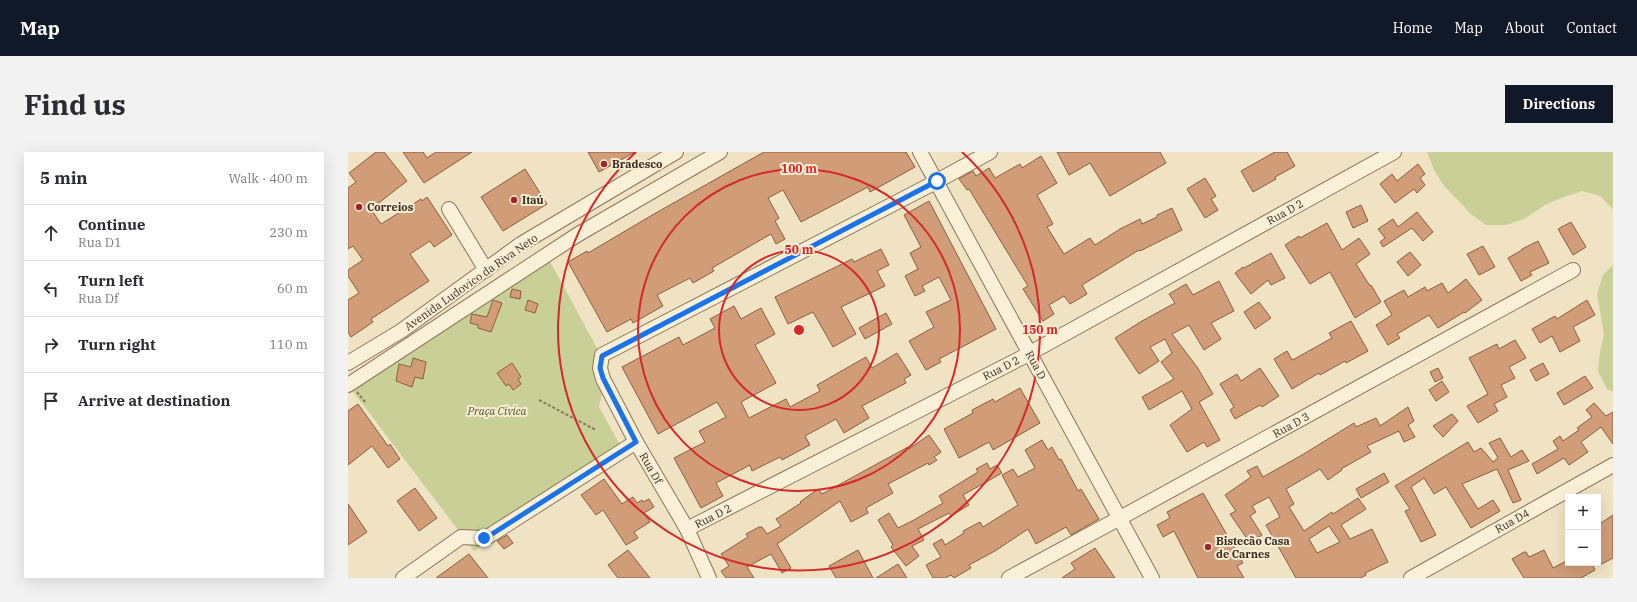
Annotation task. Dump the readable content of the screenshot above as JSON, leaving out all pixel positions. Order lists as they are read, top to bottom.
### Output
{
  "streets": {
    "street": [
      "Rua D 2",
      "Avenida Ludovico da Riva Neto",
      "Rua D",
      "Rua D 3",
      "Rua Df",
      "Rua D4"
    ]
  },
  "crossings": [
    ["Rua D 2", "Rua D"],
    ["Rua D 2", "Rua Df"],
    ["Rua D", "Rua D 3"],
    ["Rua D", "Rua Df"]
  ],
  "parks": ["Praça Cívica"],
  "places": [
    "Bradesco",
    "Itaú",
    "Correios",
    "Bistecão Casa de Carnes"
  ],
  "page": {
    "header": "Map",
    "nav": [
      "Home",
      "Map",
      "About",
      "Contact"
    ],
    "buttons": "Directions",
    "title": "Find us",
    "heading": ["5 min", "Walk · 400 m"],
    "list": [
      ["Continue", "Rua D1", "230 m"],
      ["Turn left", "Rua Df", "60 m"],
      ["Turn right", "110 m"],
      "Arrive at destination"
    ],
    "map_buttons": ["+", "−"]
  },
  "rings": ["100 m", "50 m", "150 m"]
}
